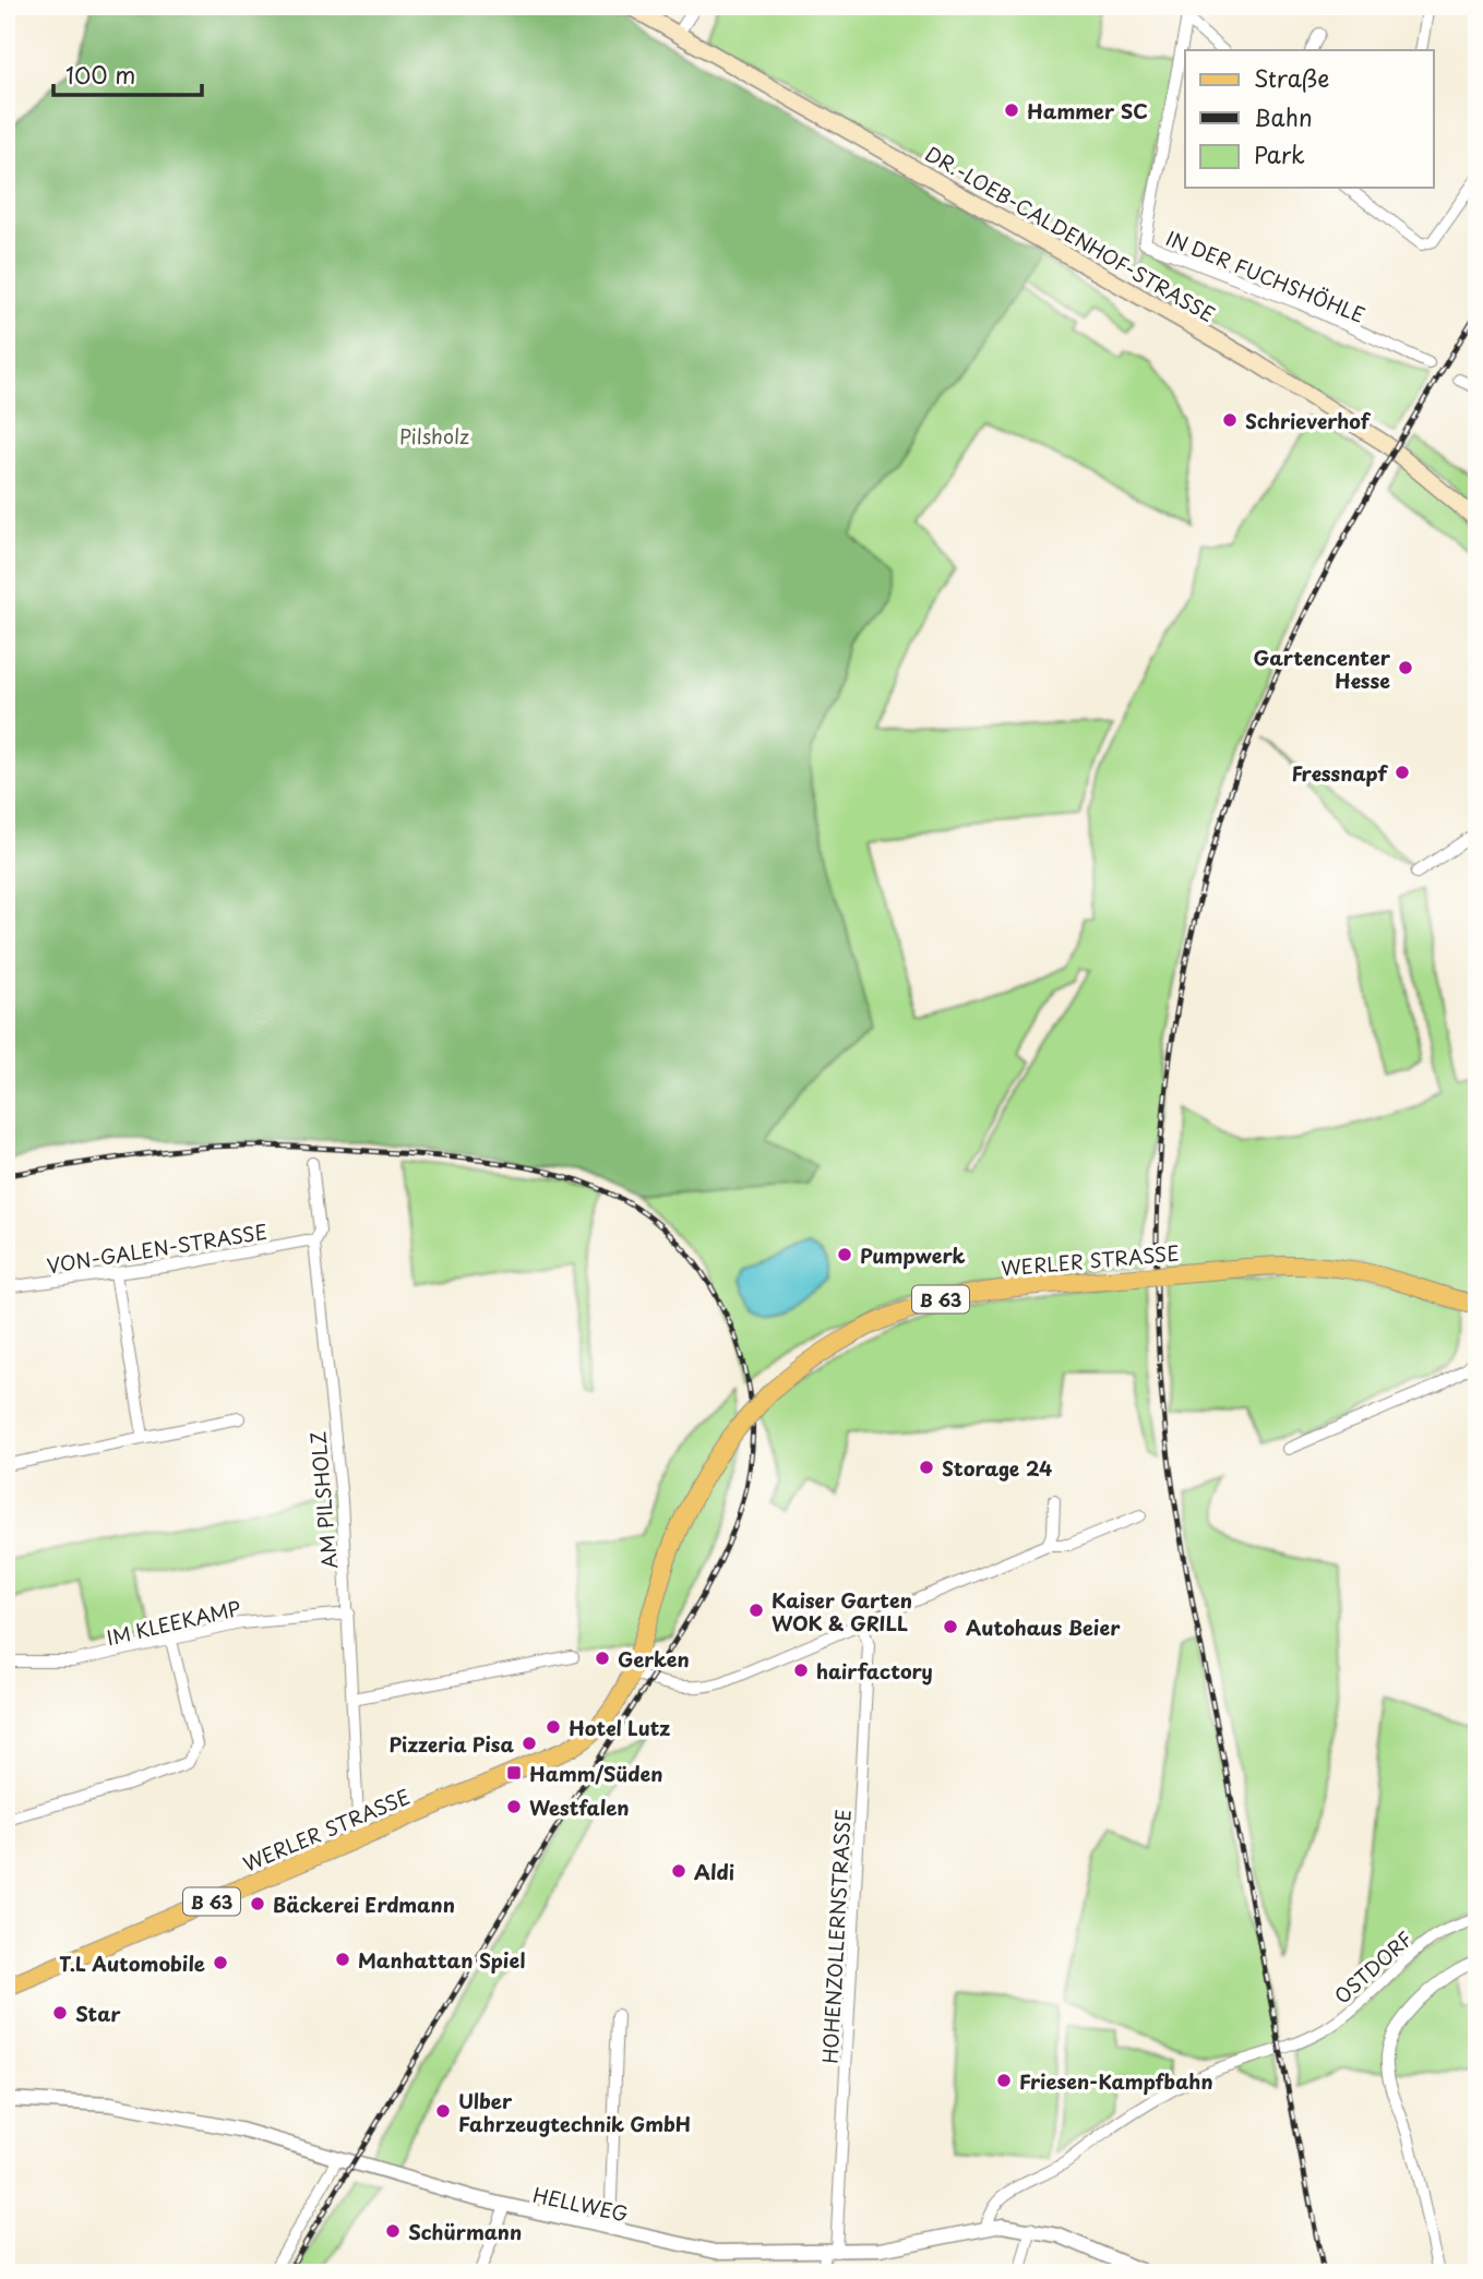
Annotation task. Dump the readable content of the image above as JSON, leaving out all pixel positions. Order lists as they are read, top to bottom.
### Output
{
  "streets": {
    "main road": ["DR.-LOEB-CALDENHOF-STRASSE", "WERLER STRASSE", "B 63"],
    "street": [
      "IN DER FUCHSHÖHLE",
      "VON-GALEN-STRASSE",
      "AM PILSHOLZ",
      "IM KLEEKAMP",
      "HOHENZOLLERNSTRASSE",
      "OSTDORF",
      "HELLWEG"
    ]
  },
  "crossings": [
    ["VON-GALEN-STRASSE", "AM PILSHOLZ"],
    ["WERLER STRASSE", "AM PILSHOLZ"],
    ["AM PILSHOLZ", "IM KLEEKAMP"],
    ["HOHENZOLLERNSTRASSE", "HELLWEG"],
    ["OSTDORF", "HELLWEG"]
  ],
  "parks": ["Pilsholz"],
  "places": {
    "other": [
      "Hammer SC",
      "Schrieverhof",
      "Gartencenter Hesse",
      "Fressnapf",
      "Pumpwerk",
      "Storage 24",
      "Kaiser Garten WOK & GRILL",
      "Autohaus Beier",
      "Gerken",
      "hairfactory",
      "Hotel Lutz",
      "Pizzeria Pisa",
      "Westfalen",
      "Aldi",
      "Bäckerei Erdmann",
      "Manhattan Spiel",
      "T.L Automobile",
      "Star",
      "Friesen-Kampfbahn",
      "Ulber Fahrzeugtechnik GmbH",
      "Schürmann"
    ],
    "transit": ["Hamm/Süden"]
  },
  "legend": ["Straße", "Bahn", "Park"],
  "scale_bar": "100 m"
}
